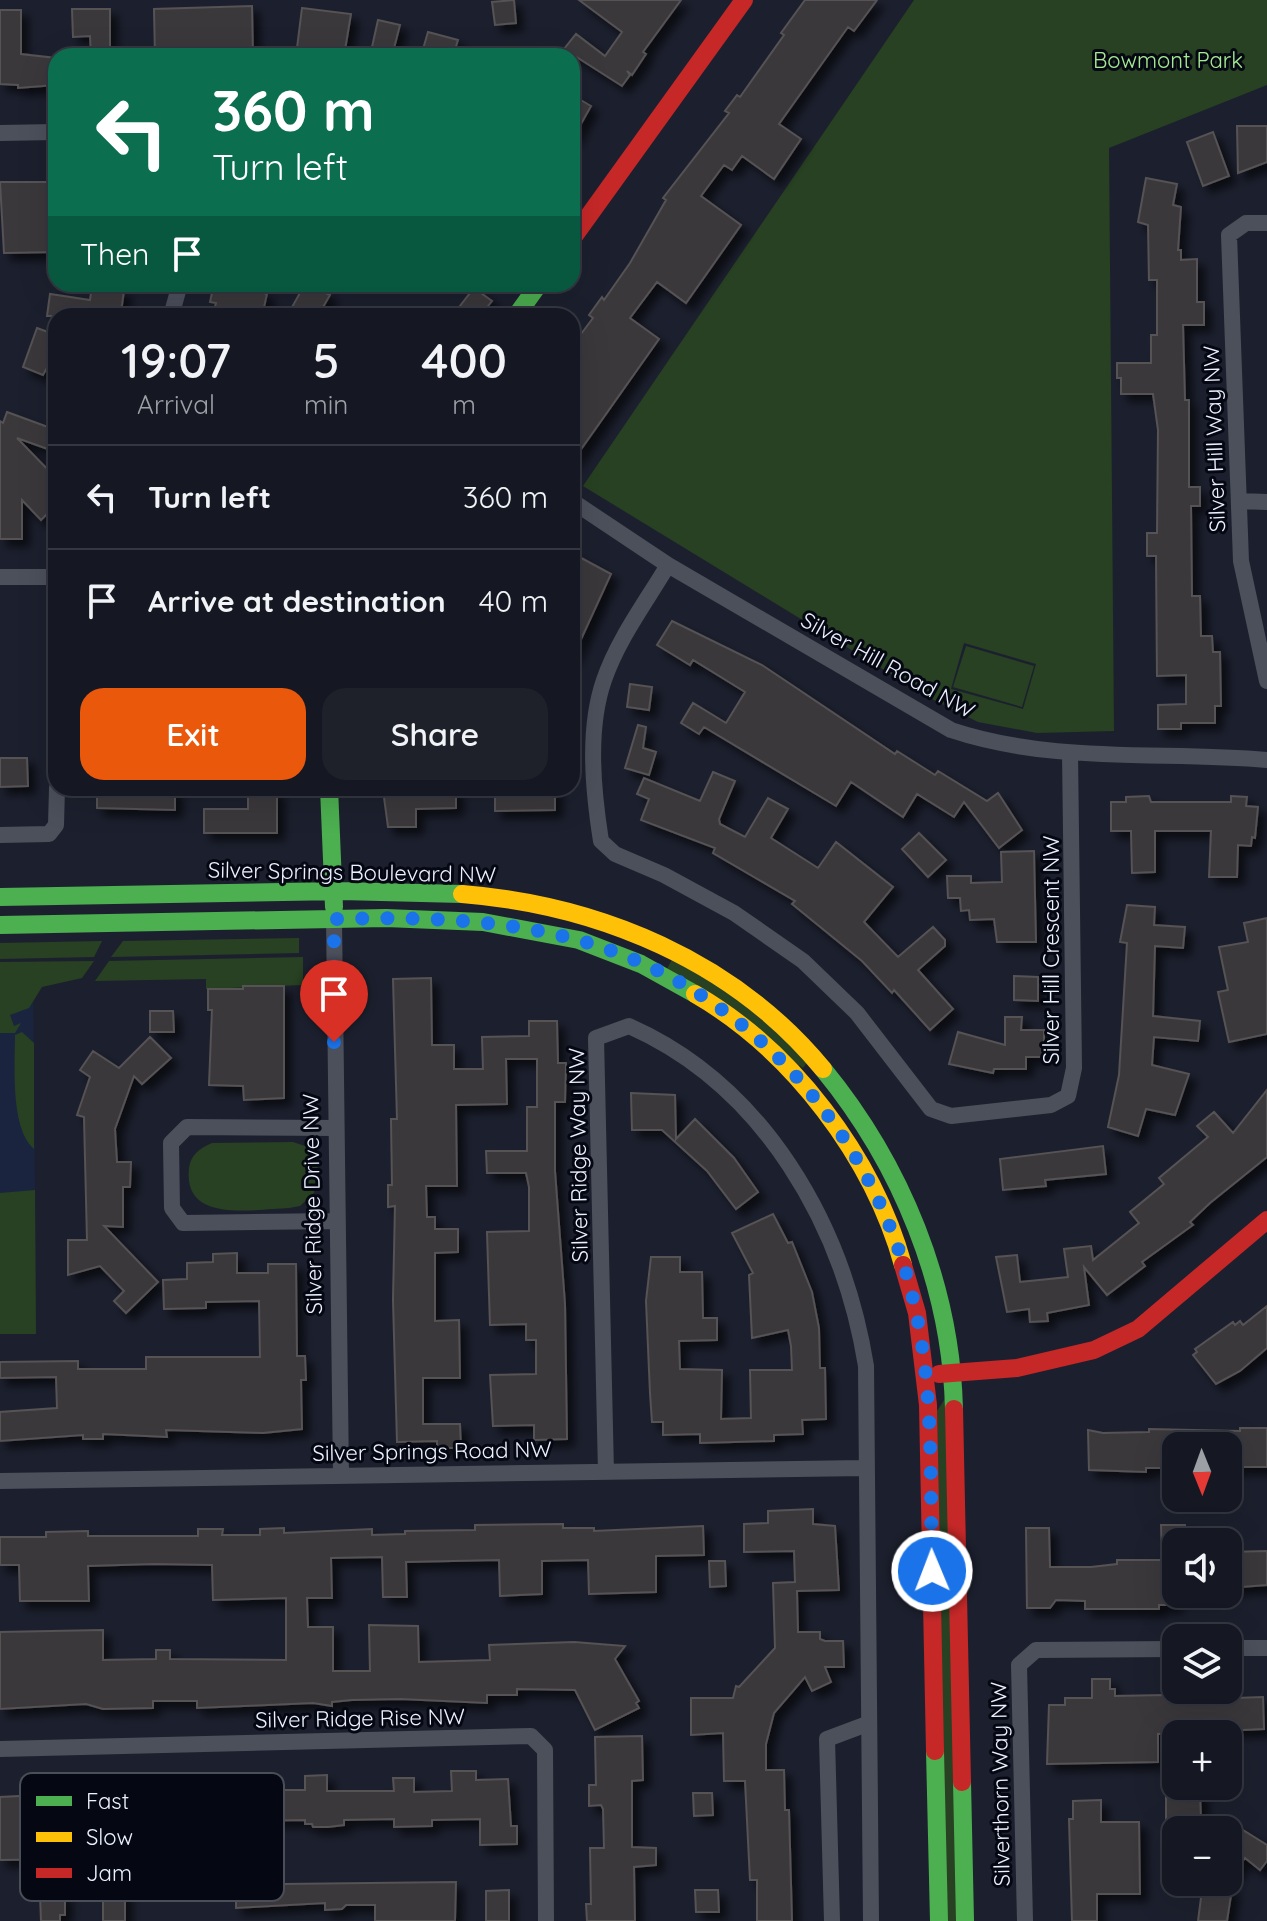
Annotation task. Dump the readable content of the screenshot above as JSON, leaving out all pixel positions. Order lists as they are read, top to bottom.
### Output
{
  "streets": {
    "street": [
      "Silver Hill Way NW",
      "Silver Hill Road NW",
      "Silver Springs Boulevard NW",
      "Silver Hill Crescent NW",
      "Silver Ridge Way NW",
      "Silver Ridge Drive NW",
      "Silver Springs Road NW",
      "Silver Ridge Rise NW",
      "Silverthorn Way NW"
    ]
  },
  "crossings": [
    ["Silver Hill Road NW", "Silver Hill Crescent NW"],
    ["Silver Springs Boulevard NW", "Silver Ridge Drive NW"],
    ["Silver Ridge Way NW", "Silver Springs Road NW"],
    ["Silver Ridge Drive NW", "Silver Springs Road NW"]
  ],
  "parks": ["Bowmont Park"],
  "legend": ["Fast", "Slow", "Jam"],
  "north": "bottom",
  "page": {
    "turn": ["360 m", "Turn left"],
    "then": "Then",
    "eta": [
      "19:07",
      "Arrival",
      "5",
      "min",
      "400",
      "m"
    ],
    "list": [
      {
        "name": "Turn left",
        "value": "360 m"
      },
      {
        "name": "Arrive at destination",
        "value": "40 m"
      }
    ],
    "buttons": ["Exit", "Share"],
    "map_buttons": ["+", "−"]
  }
}
